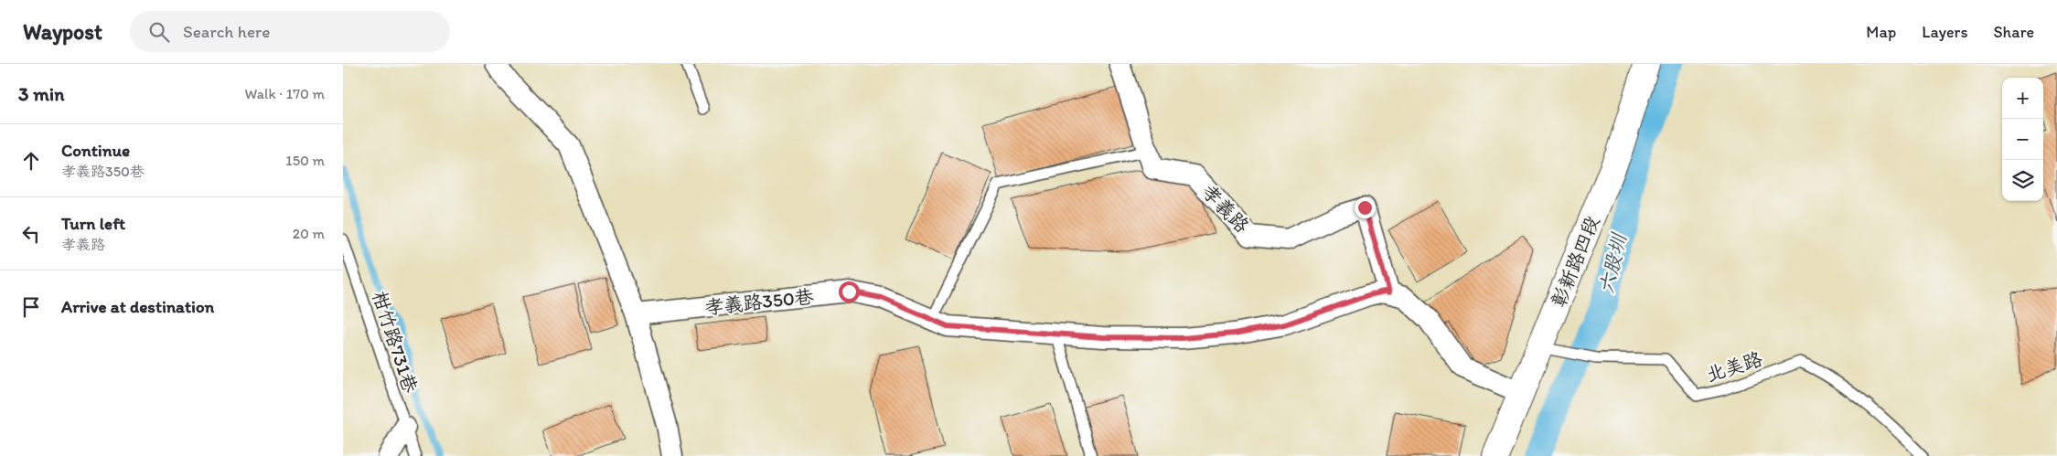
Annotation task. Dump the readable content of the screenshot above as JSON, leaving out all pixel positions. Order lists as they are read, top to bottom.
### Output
{
  "streets": {
    "street": ["孝義路", "彰新路四段", "孝義路350巷"],
    "lane": ["柑竹路731巷", "北美路"]
  },
  "crossings": [
    ["孝義路", "孝義路350巷"],
    ["彰新路四段", "北美路"]
  ],
  "water": ["六股圳"],
  "page": {
    "header": "Waypost",
    "search": "Search here",
    "nav": ["Map", "Layers", "Share"],
    "heading": ["3 min", "Walk · 170 m"],
    "map_buttons": ["+", "−"],
    "list": [
      ["Continue", "孝義路350巷", "150 m"],
      ["Turn left", "孝義路", "20 m"],
      "Arrive at destination"
    ]
  }
}
